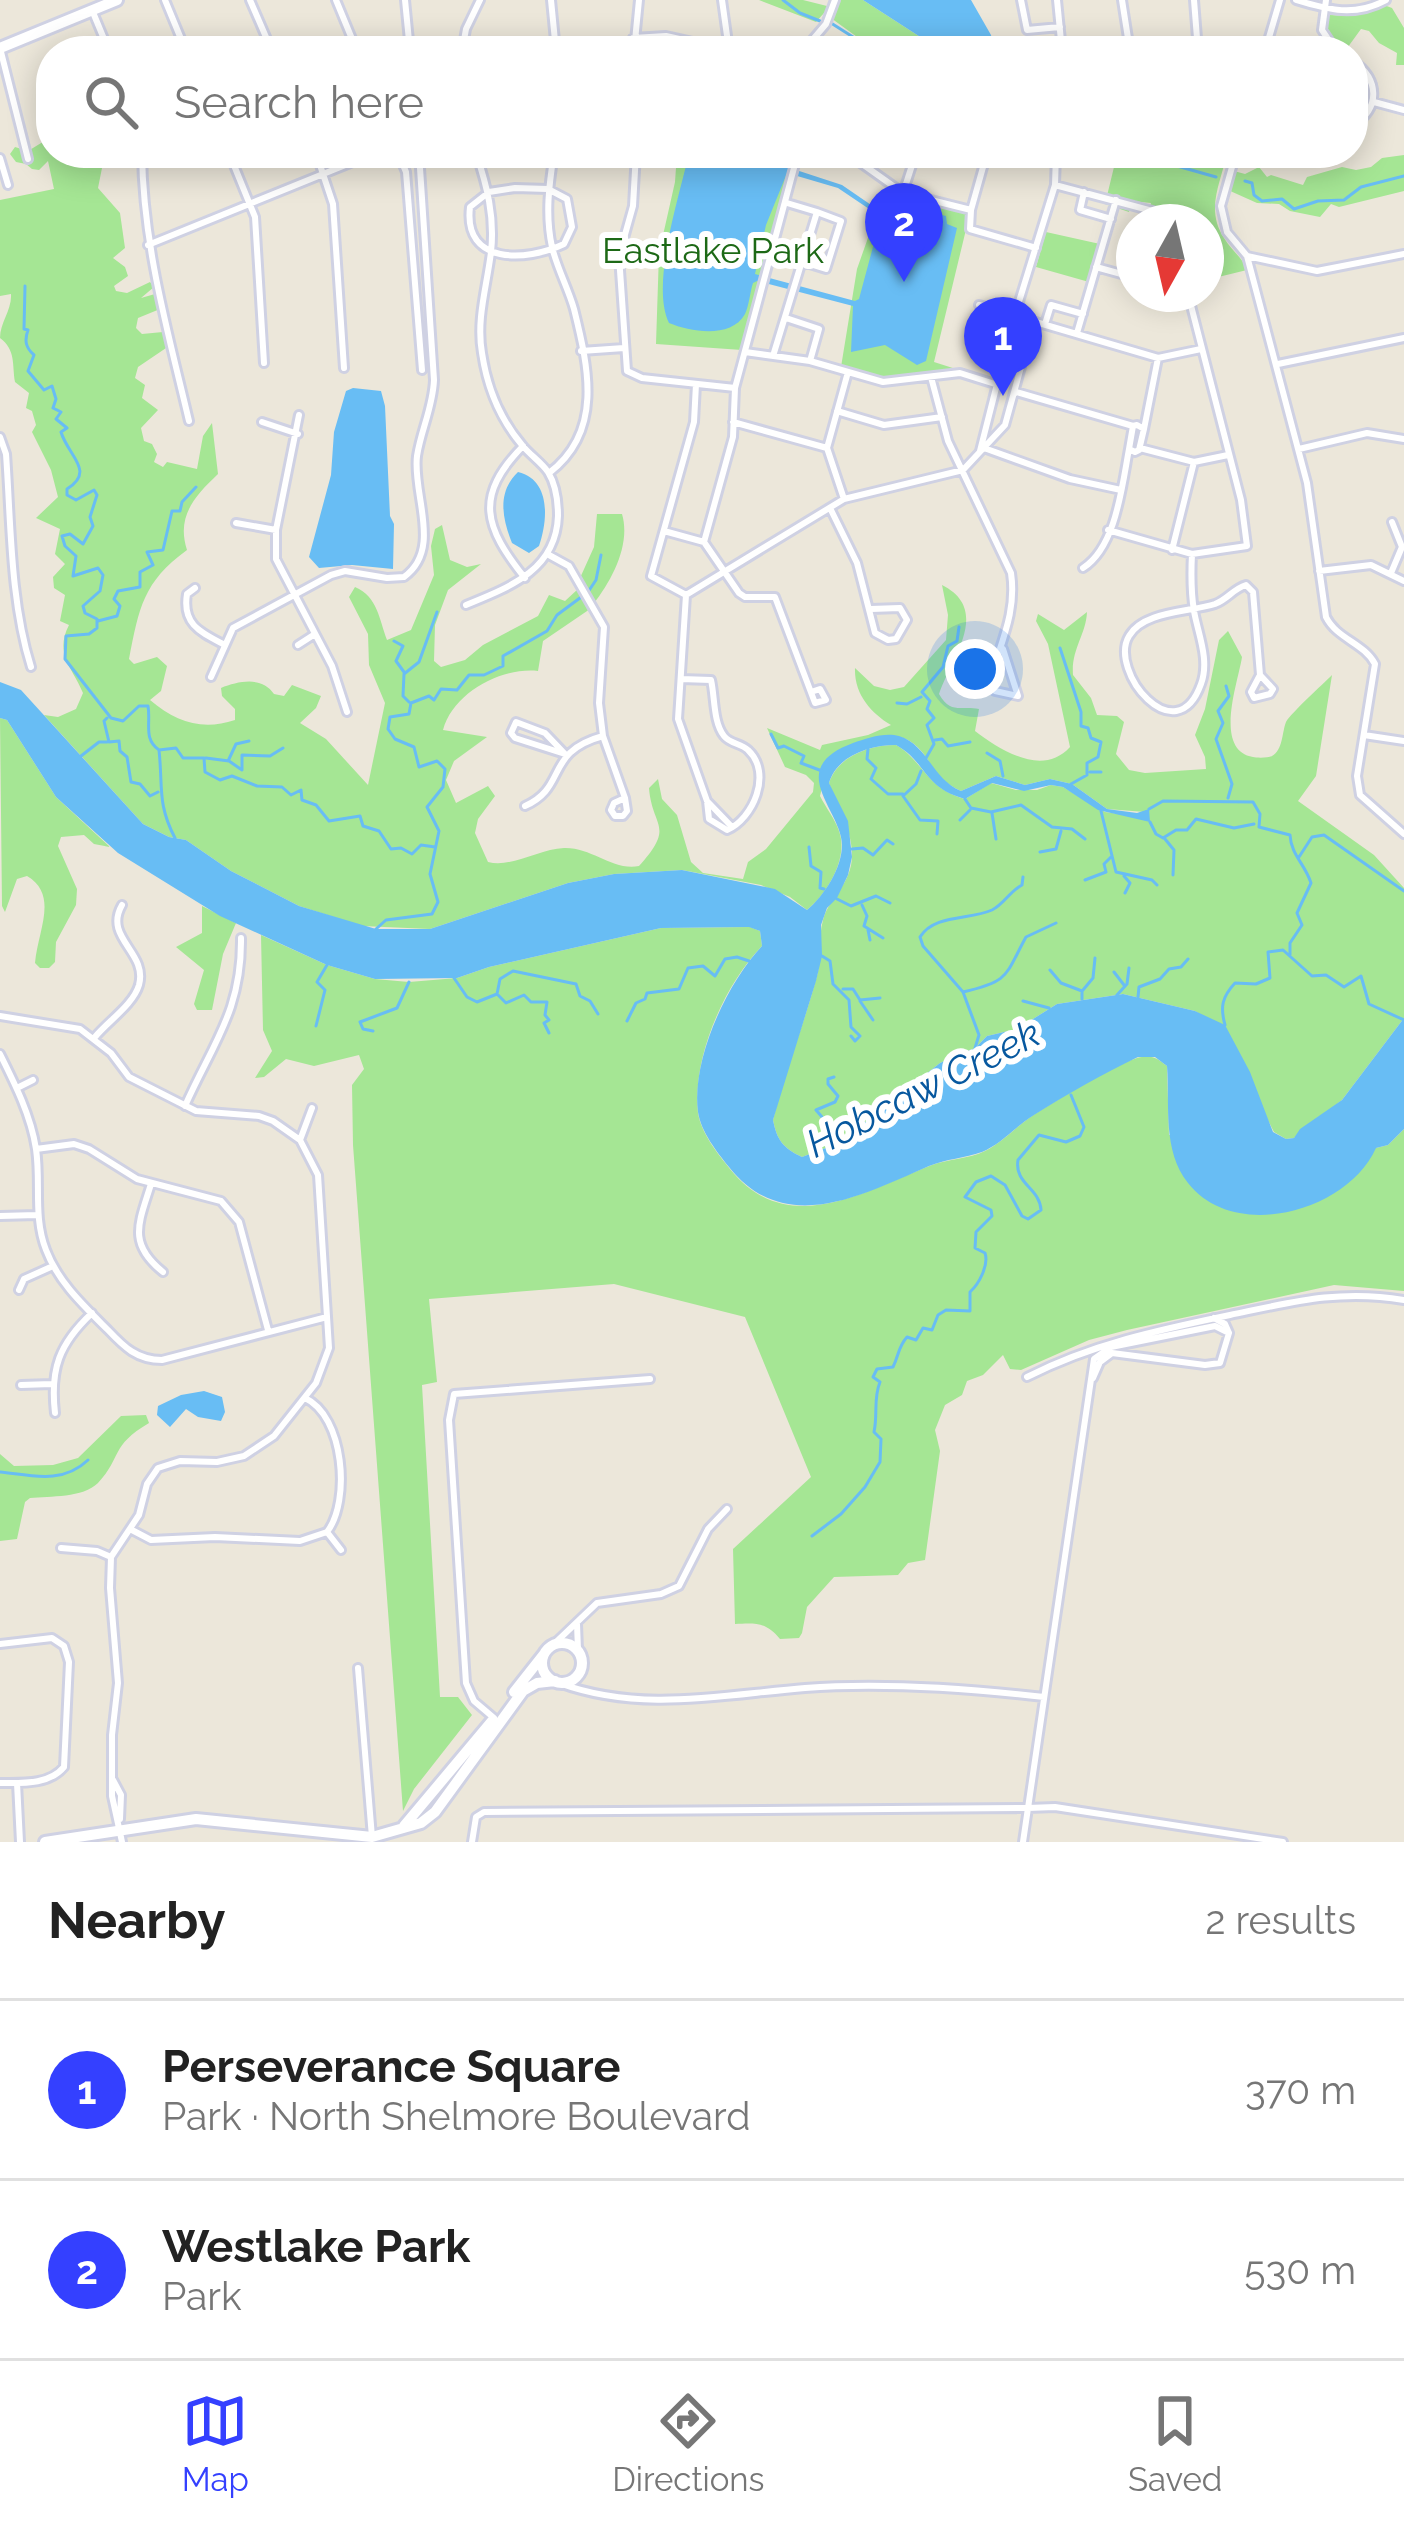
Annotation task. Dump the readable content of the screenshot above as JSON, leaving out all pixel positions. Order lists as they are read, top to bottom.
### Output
{
  "water": ["Hobcaw Creek"],
  "parks": ["Eastlake Park"],
  "north": "bottom",
  "page": {
    "search": "Search here",
    "pins": ["2", "1"],
    "heading": ["Nearby", "2 results"],
    "list": [
      {
        "mark": "1",
        "name": "Perseverance Square",
        "note": "Park · North Shelmore Boulevard",
        "value": "370 m"
      },
      {
        "mark": "2",
        "name": "Westlake Park",
        "note": "Park",
        "value": "530 m"
      }
    ],
    "nav": ["Map", "Directions", "Saved"]
  }
}
